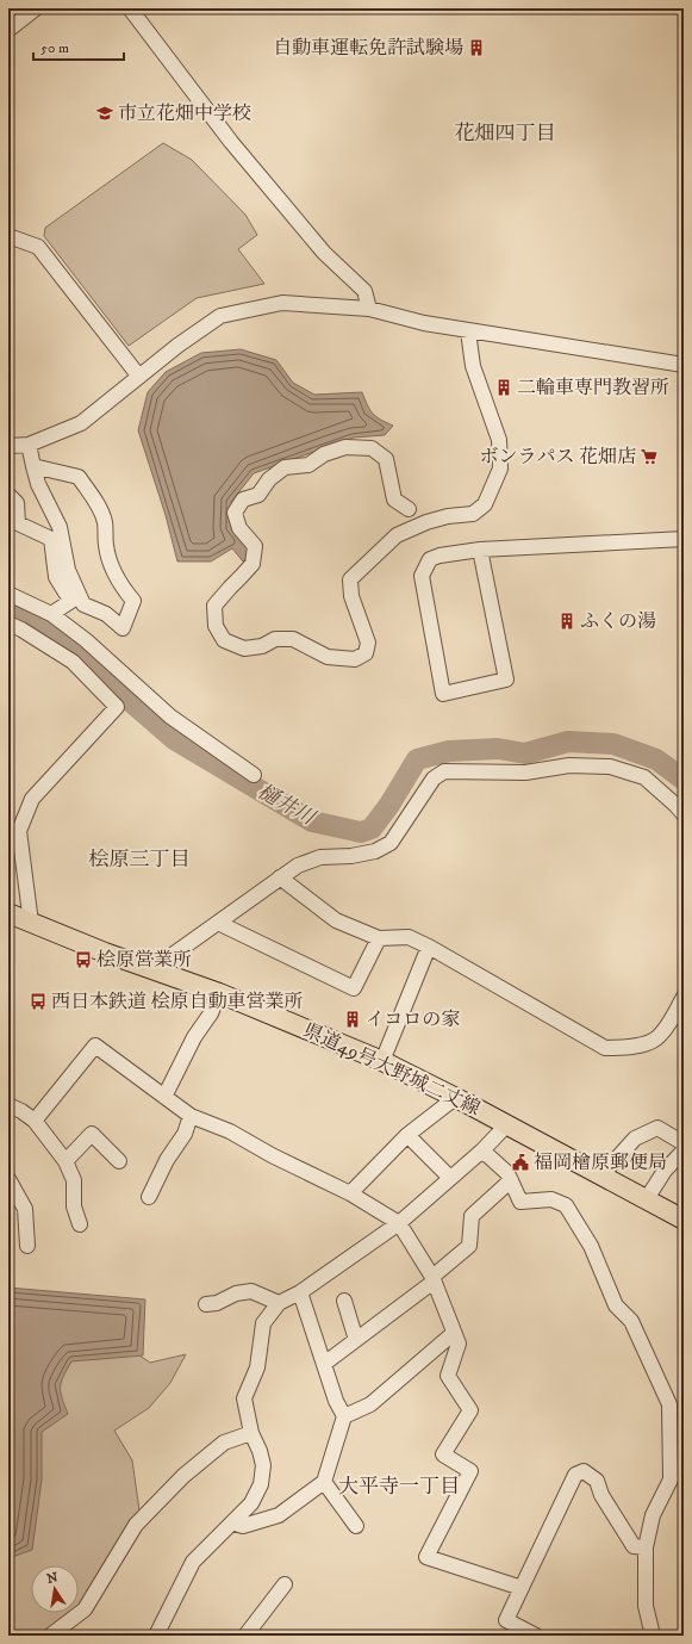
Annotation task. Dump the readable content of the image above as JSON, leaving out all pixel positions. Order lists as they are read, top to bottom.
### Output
{
  "streets": {
    "main road": ["県道49号大野城二丈線"]
  },
  "districts": ["花畑四丁目", "桧原三丁目", "大平寺一丁目"],
  "water": ["樋井川"],
  "places": {
    "building": [
      "自動車運転免許試験場",
      "二輪車専門教習所",
      "ふくの湯",
      "イコロの家"
    ],
    "school or university": ["市立花畑中学校"],
    "supermarket": ["ボンラパス 花畑店"],
    "bus stop": ["桧原営業所", "西日本鉄道 桧原自動車営業所"],
    "public building": ["福岡檜原郵便局"]
  },
  "scale_bar": "50 m",
  "north": "top"
}
